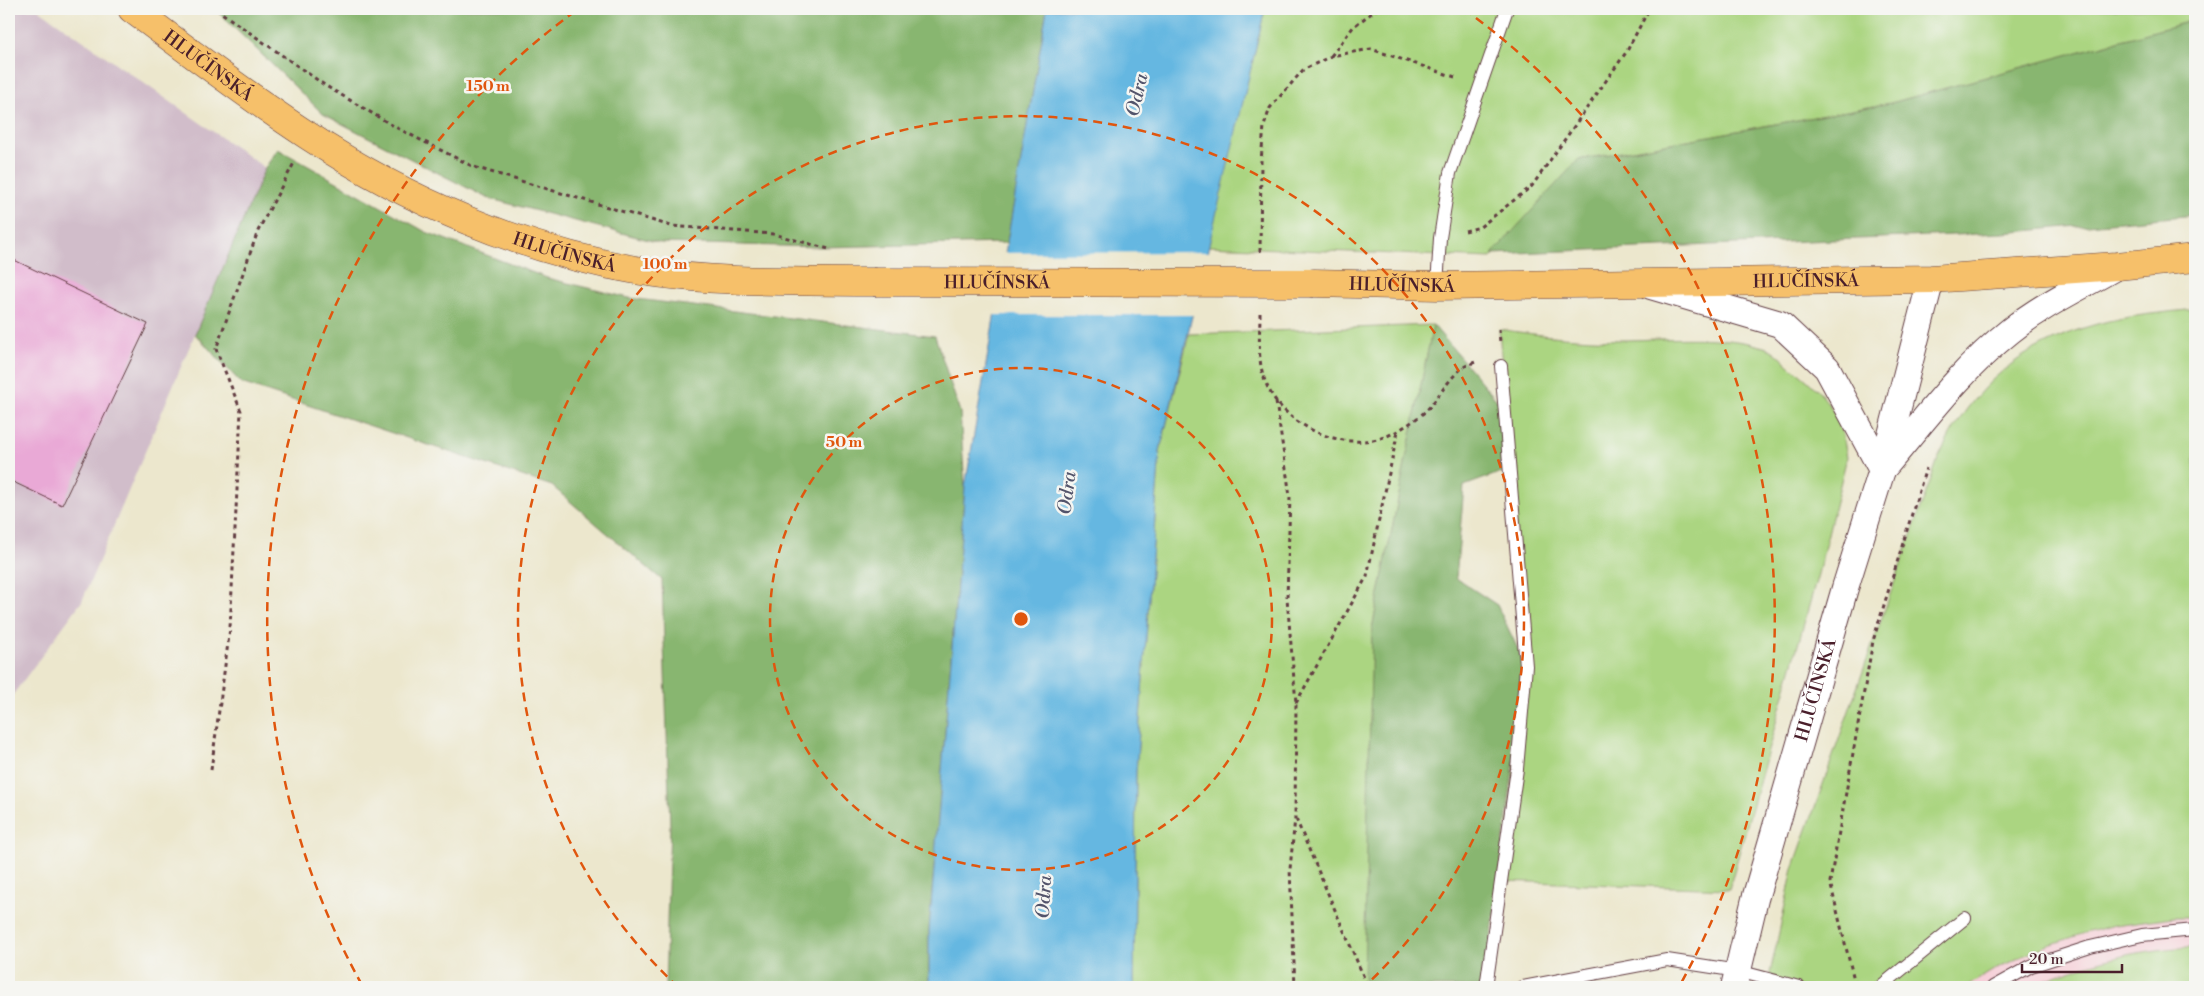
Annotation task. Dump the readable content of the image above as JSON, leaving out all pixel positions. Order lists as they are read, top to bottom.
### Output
{
  "streets": {
    "main road": ["HLUČÍNSKÁ"]
  },
  "water": ["Odra"],
  "scale_bar": "20 m",
  "rings": ["150 m", "100 m", "50 m"]
}
